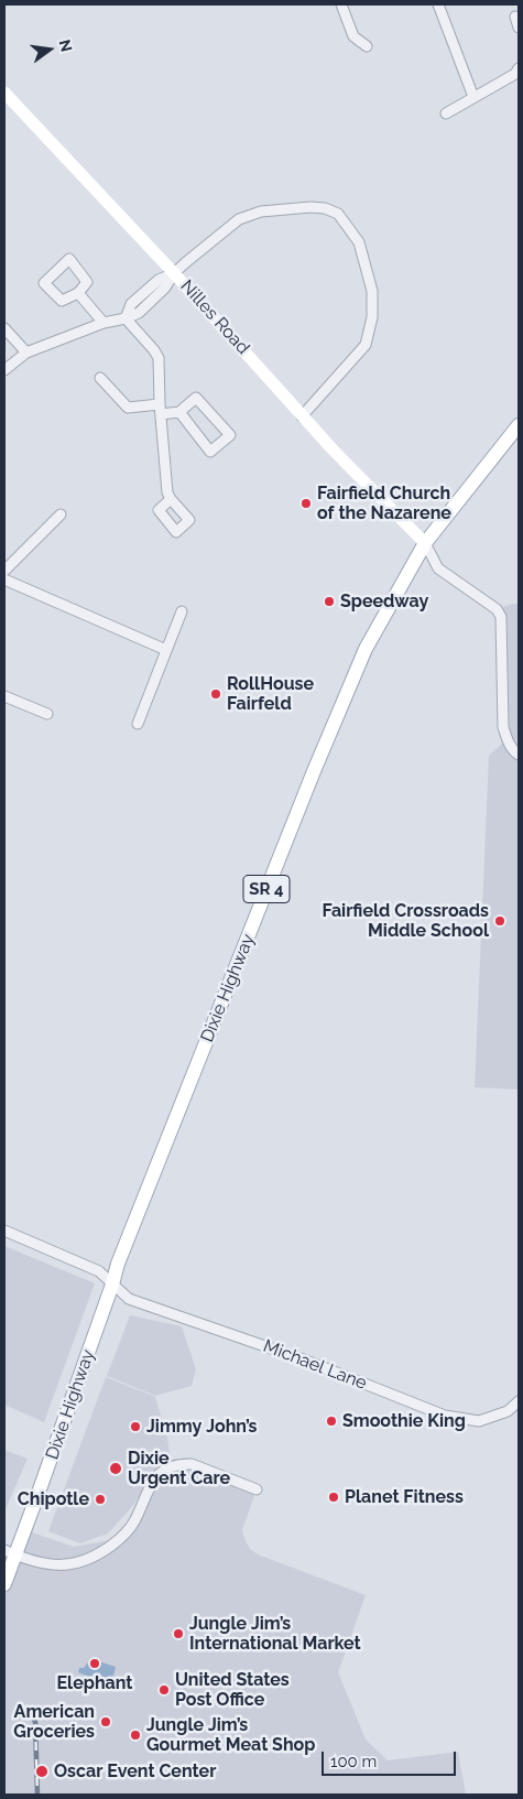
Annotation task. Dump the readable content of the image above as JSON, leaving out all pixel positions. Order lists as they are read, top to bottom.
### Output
{
  "streets": {
    "main road": ["SR 4", "Dixie Highway"],
    "street": ["Nilles Road", "Michael Lane"]
  },
  "crossings": [
    ["Nilles Road", "Dixie Highway"],
    ["Dixie Highway", "Michael Lane"]
  ],
  "places": [
    "Fairfield Church of the Nazarene",
    "Speedway",
    "RollHouse Fairfeld",
    "Fairfield Crossroads Middle School",
    "Smoothie King",
    "Jimmy John’s",
    "Dixie Urgent Care",
    "Planet Fitness",
    "Chipotle",
    "Jungle Jim’s International Market",
    "Elephant",
    "United States Post Office",
    "American Groceries",
    "Jungle Jim’s Gourmet Meat Shop",
    "Oscar Event Center"
  ],
  "scale_bar": "100 m",
  "north": "right"
}
